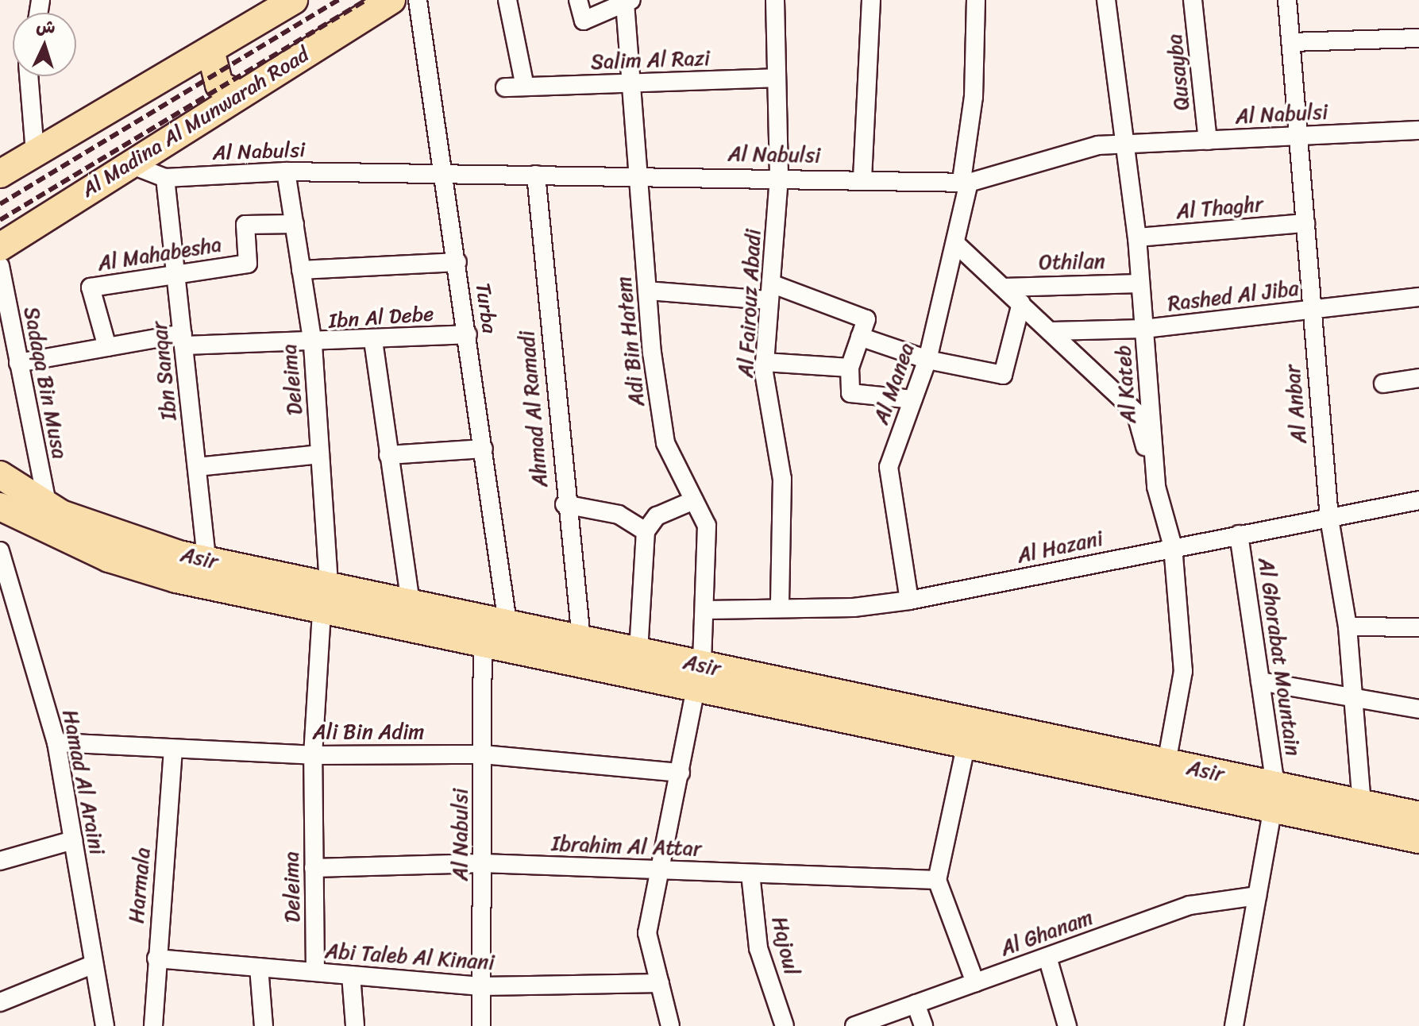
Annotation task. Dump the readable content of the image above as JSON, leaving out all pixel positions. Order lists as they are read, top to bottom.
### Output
{
  "streets": {
    "main road": ["Al Madina Al Munwarah Road", "Asir"],
    "street": [
      "Salim Al Razi",
      "Qusayba",
      "Al Nabulsi",
      "Al Thaghr",
      "Al Mahabesha",
      "Othilan",
      "Rashed Al Jiba",
      "Al Fairouz Abadi",
      "Turba",
      "Ibn Al Debe",
      "Adi Bin Hatem",
      "Ibn Sanqar",
      "Deleima",
      "Sadaqa Bin Musa",
      "Al Manea",
      "Al Kateb",
      "Al Anbar",
      "Ahmad Al Ramadi",
      "Al Hazani",
      "Al Ghorabat Mountain",
      "Ali Bin Adim",
      "Hamad Al Araini",
      "Ibrahim Al Attar",
      "Harmala",
      "Al Ghanam",
      "Hajoul",
      "Abi Taleb Al Kinani"
    ]
  },
  "crossings": [
    ["Salim Al Razi", "Al Fairouz Abadi"],
    ["Salim Al Razi", "Adi Bin Hatem"],
    ["Qusayba", "Al Nabulsi"],
    ["Al Nabulsi", "Al Madina Al Munwarah Road"],
    ["Al Nabulsi", "Al Fairouz Abadi"],
    ["Al Nabulsi", "Turba"],
    ["Al Nabulsi", "Adi Bin Hatem"],
    ["Al Nabulsi", "Ibn Sanqar"],
    ["Al Nabulsi", "Deleima"],
    ["Al Nabulsi", "Al Manea"],
    ["Al Nabulsi", "Al Kateb"],
    ["Al Nabulsi", "Al Anbar"],
    ["Al Nabulsi", "Ahmad Al Ramadi"],
    ["Al Nabulsi", "Asir"],
    ["Al Nabulsi", "Ali Bin Adim"],
    ["Al Nabulsi", "Ibrahim Al Attar"],
    ["Al Nabulsi", "Abi Taleb Al Kinani"],
    ["Al Thaghr", "Al Kateb"],
    ["Al Thaghr", "Al Anbar"],
    ["Al Mahabesha", "Ibn Al Debe"],
    ["Al Mahabesha", "Ibn Sanqar"],
    ["Al Mahabesha", "Deleima"],
    ["Othilan", "Al Kateb"],
    ["Rashed Al Jiba", "Al Kateb"],
    ["Rashed Al Jiba", "Al Anbar"],
    ["Al Fairouz Abadi", "Al Hazani"],
    ["Turba", "Ibn Al Debe"],
    ["Turba", "Asir"],
    ["Ibn Al Debe", "Ibn Sanqar"],
    ["Ibn Al Debe", "Deleima"],
    ["Ibn Al Debe", "Sadaqa Bin Musa"],
    ["Adi Bin Hatem", "Al Hazani"],
    ["Adi Bin Hatem", "Asir"],
    ["Adi Bin Hatem", "Ali Bin Adim"],
    ["Adi Bin Hatem", "Ibrahim Al Attar"],
    ["Adi Bin Hatem", "Abi Taleb Al Kinani"],
    ["Ibn Sanqar", "Asir"],
    ["Deleima", "Asir"],
    ["Deleima", "Ali Bin Adim"],
    ["Deleima", "Ibrahim Al Attar"],
    ["Deleima", "Abi Taleb Al Kinani"],
    ["Sadaqa Bin Musa", "Asir"],
    ["Al Manea", "Al Hazani"],
    ["Al Kateb", "Al Hazani"],
    ["Al Kateb", "Asir"],
    ["Al Anbar", "Al Hazani"],
    ["Al Anbar", "Asir"],
    ["Ahmad Al Ramadi", "Asir"],
    ["Al Hazani", "Al Ghorabat Mountain"],
    ["Asir", "Al Ghorabat Mountain"],
    ["Al Ghorabat Mountain", "Al Ghanam"],
    ["Ali Bin Adim", "Hamad Al Araini"],
    ["Ali Bin Adim", "Harmala"],
    ["Ibrahim Al Attar", "Hajoul"],
    ["Harmala", "Abi Taleb Al Kinani"]
  ],
  "north": "top"
}
